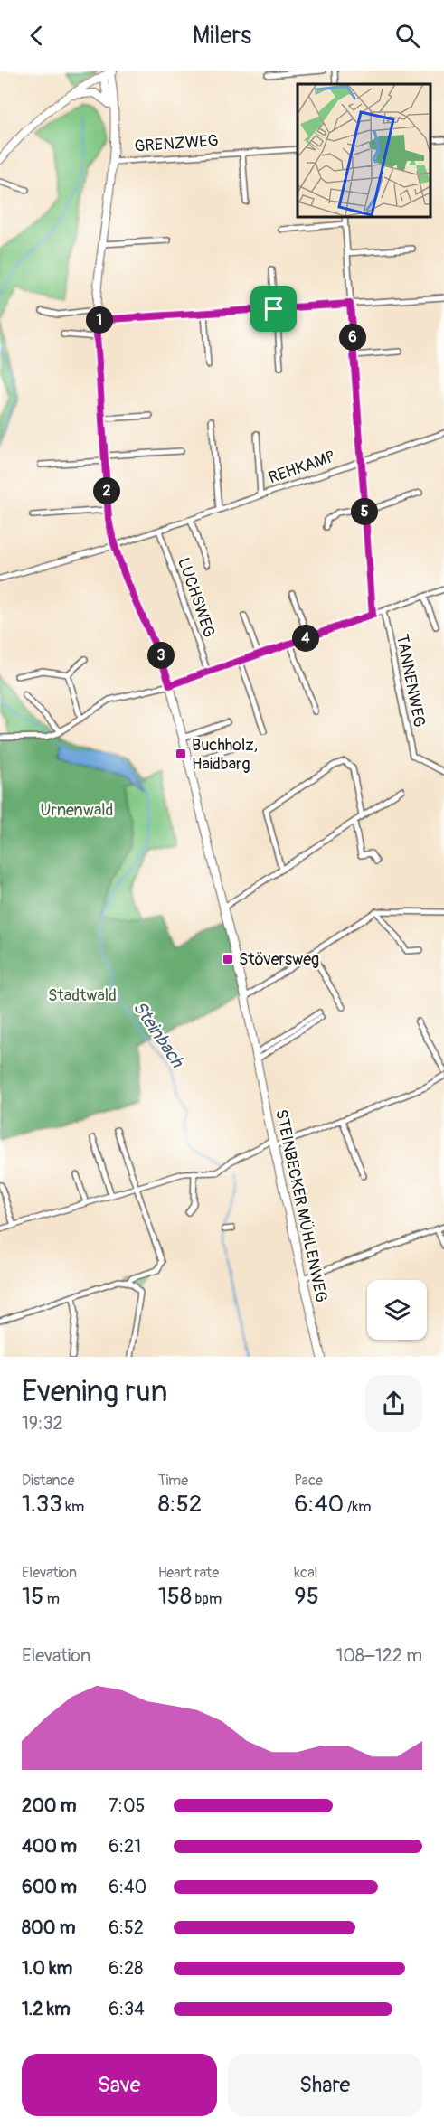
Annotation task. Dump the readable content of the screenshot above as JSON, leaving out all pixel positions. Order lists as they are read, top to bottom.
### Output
{
  "streets": {
    "street": [
      "GRENZWEG",
      "REHKAMP",
      "LUCHSWEG",
      "TANNENWEG",
      "STEINBECKER MÜHLENWEG"
    ]
  },
  "crossings": [
    ["GRENZWEG", "STEINBECKER MÜHLENWEG"],
    ["REHKAMP", "LUCHSWEG"],
    ["REHKAMP", "STEINBECKER MÜHLENWEG"]
  ],
  "water": ["Steinbach"],
  "parks": ["Urnenwald", "Stadtwald"],
  "places": {
    "transit": ["Buchholz, Haidbarg", "Stöversweg"]
  },
  "page": {
    "header": "Milers",
    "pins": [
      "1",
      "6",
      "2",
      "5",
      "4",
      "3"
    ],
    "heading": ["Evening run", "19:32"],
    "stats": [
      ["Distance", "1.33 km"],
      ["Time", "8:52"],
      ["Pace", "6:40 /km"],
      ["Elevation", "15 m"],
      ["Heart rate", "158 bpm"],
      ["kcal", "95"]
    ],
    "chart": ["Elevation", "108–122 m"],
    "list": [
      {
        "name": "200 m",
        "note": "7:05"
      },
      {
        "name": "400 m",
        "note": "6:21"
      },
      {
        "name": "600 m",
        "note": "6:40"
      },
      {
        "name": "800 m",
        "note": "6:52"
      },
      {
        "name": "1.0 km",
        "note": "6:28"
      },
      {
        "name": "1.2 km",
        "note": "6:34"
      }
    ],
    "buttons": ["Save", "Share"]
  }
}
